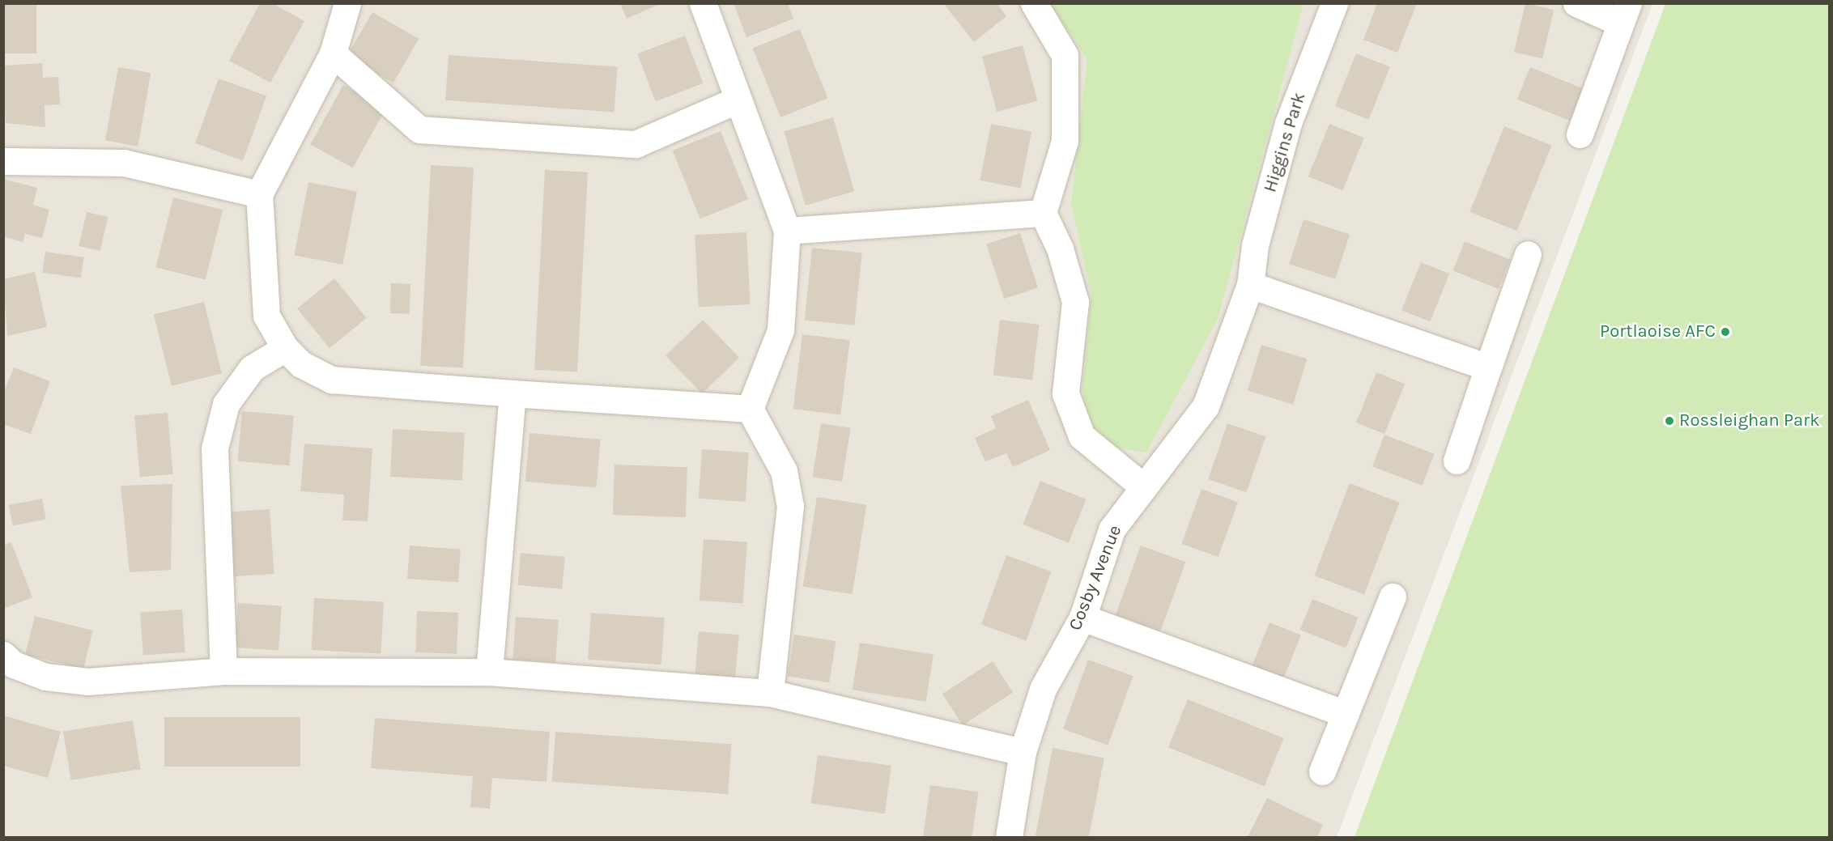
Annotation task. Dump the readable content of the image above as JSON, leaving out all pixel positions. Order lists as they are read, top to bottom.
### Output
{
  "streets": {
    "street": ["Higgins Park", "Cosby Avenue"]
  },
  "crossings": [
    ["Higgins Park", "Cosby Avenue"]
  ],
  "places": ["Portlaoise AFC", "Rossleighan Park"]
}
